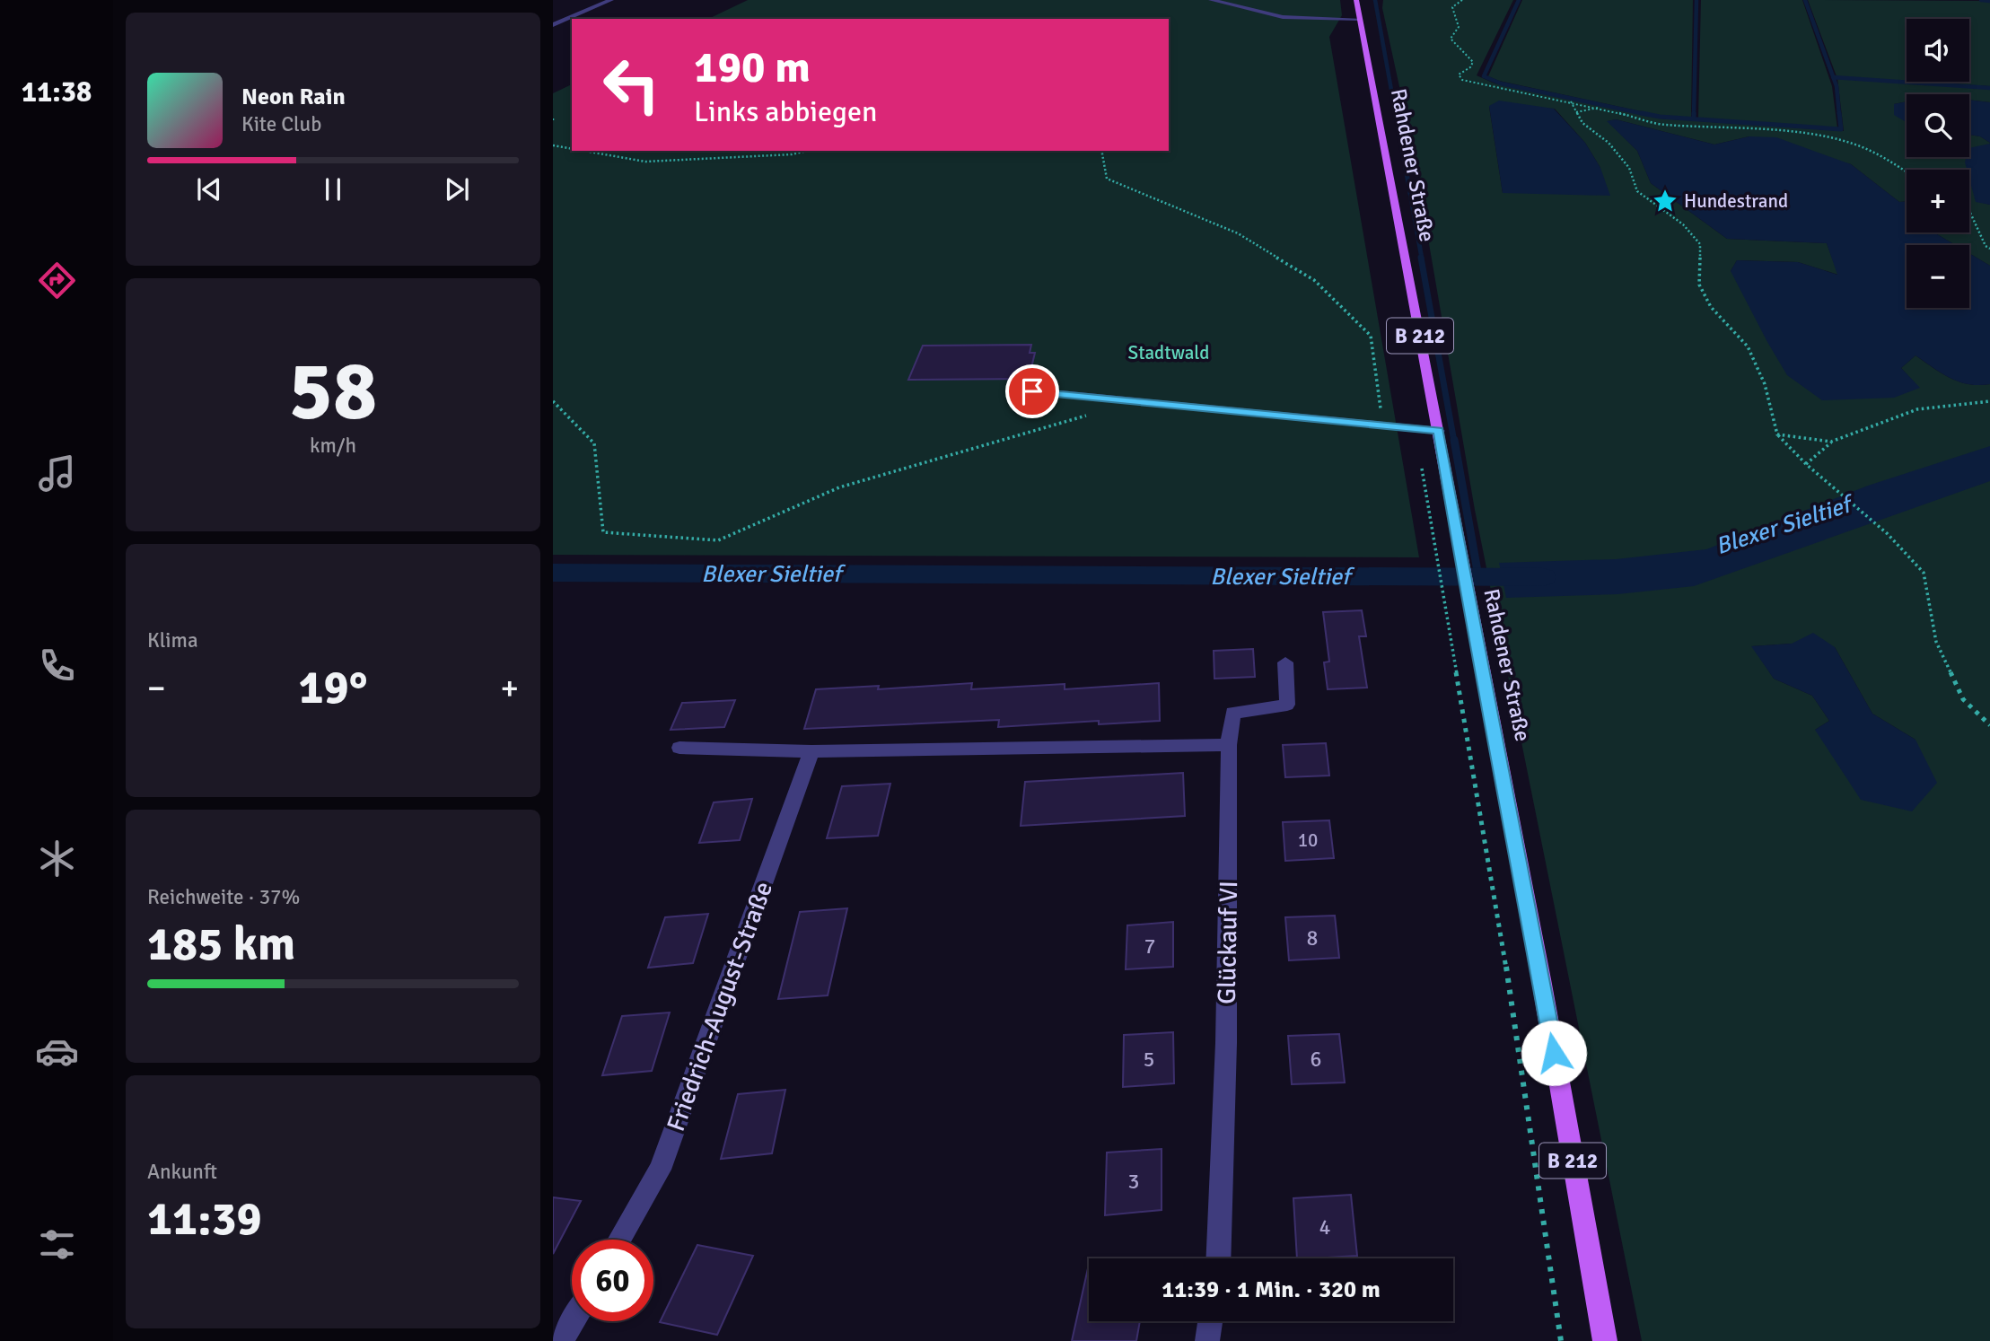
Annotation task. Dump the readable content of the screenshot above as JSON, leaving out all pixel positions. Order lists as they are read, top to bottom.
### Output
{
  "streets": {
    "main road": ["Rahdener Straße", "B 212"],
    "street": ["Glückauf VI", "Friedrich-August-Straße"]
  },
  "water": ["Blexer Sieltief"],
  "parks": ["Stadtwald"],
  "places": {
    "place": ["Hundestrand"]
  },
  "house_numbers": [
    "10",
    "8",
    "7",
    "5",
    "6",
    "3",
    "4"
  ],
  "page": {
    "tabs": "11:38",
    "map_buttons": ["+", "−"],
    "turn": ["190 m", "Links abbiegen"],
    "song": ["Neon Rain", "Kite Club"],
    "tile": [
      ["58", "km/h"],
      "Klima",
      ["Reichweite · 37%", "185 km"],
      ["Ankunft", "11:39"]
    ],
    "heat": ["−", "19°", "+"],
    "limit": "60",
    "trip": "11:39 · 1 Min. · 320 m"
  }
}
